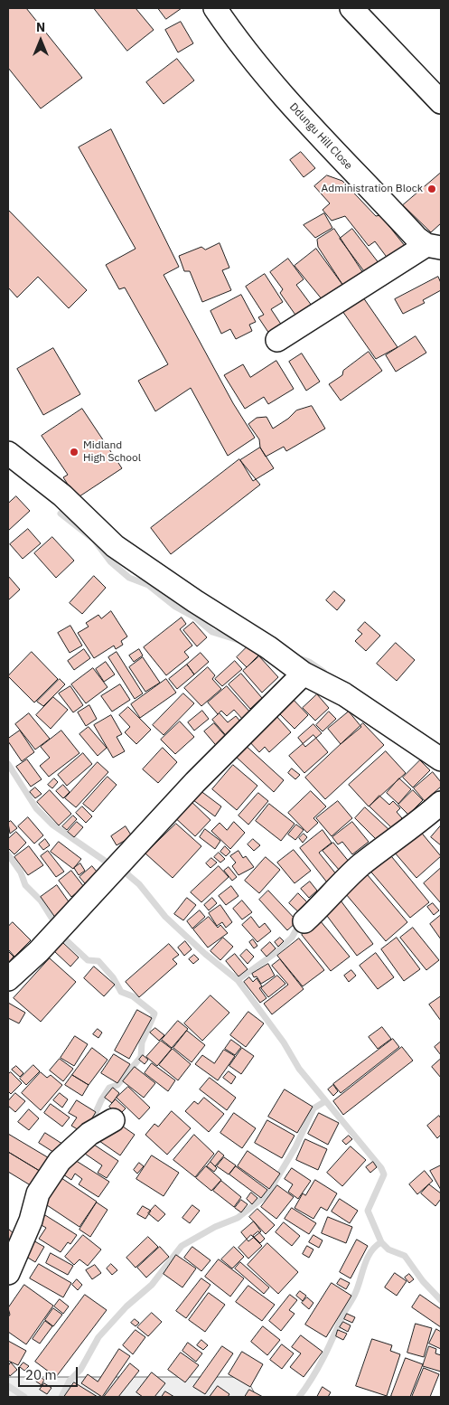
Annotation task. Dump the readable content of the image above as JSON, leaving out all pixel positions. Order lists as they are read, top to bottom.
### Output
{
  "streets": {
    "street": ["Ddungu Hill Close"]
  },
  "places": ["Administration Block", "Midland High School"],
  "scale_bar": "20 m",
  "north": "top"
}
